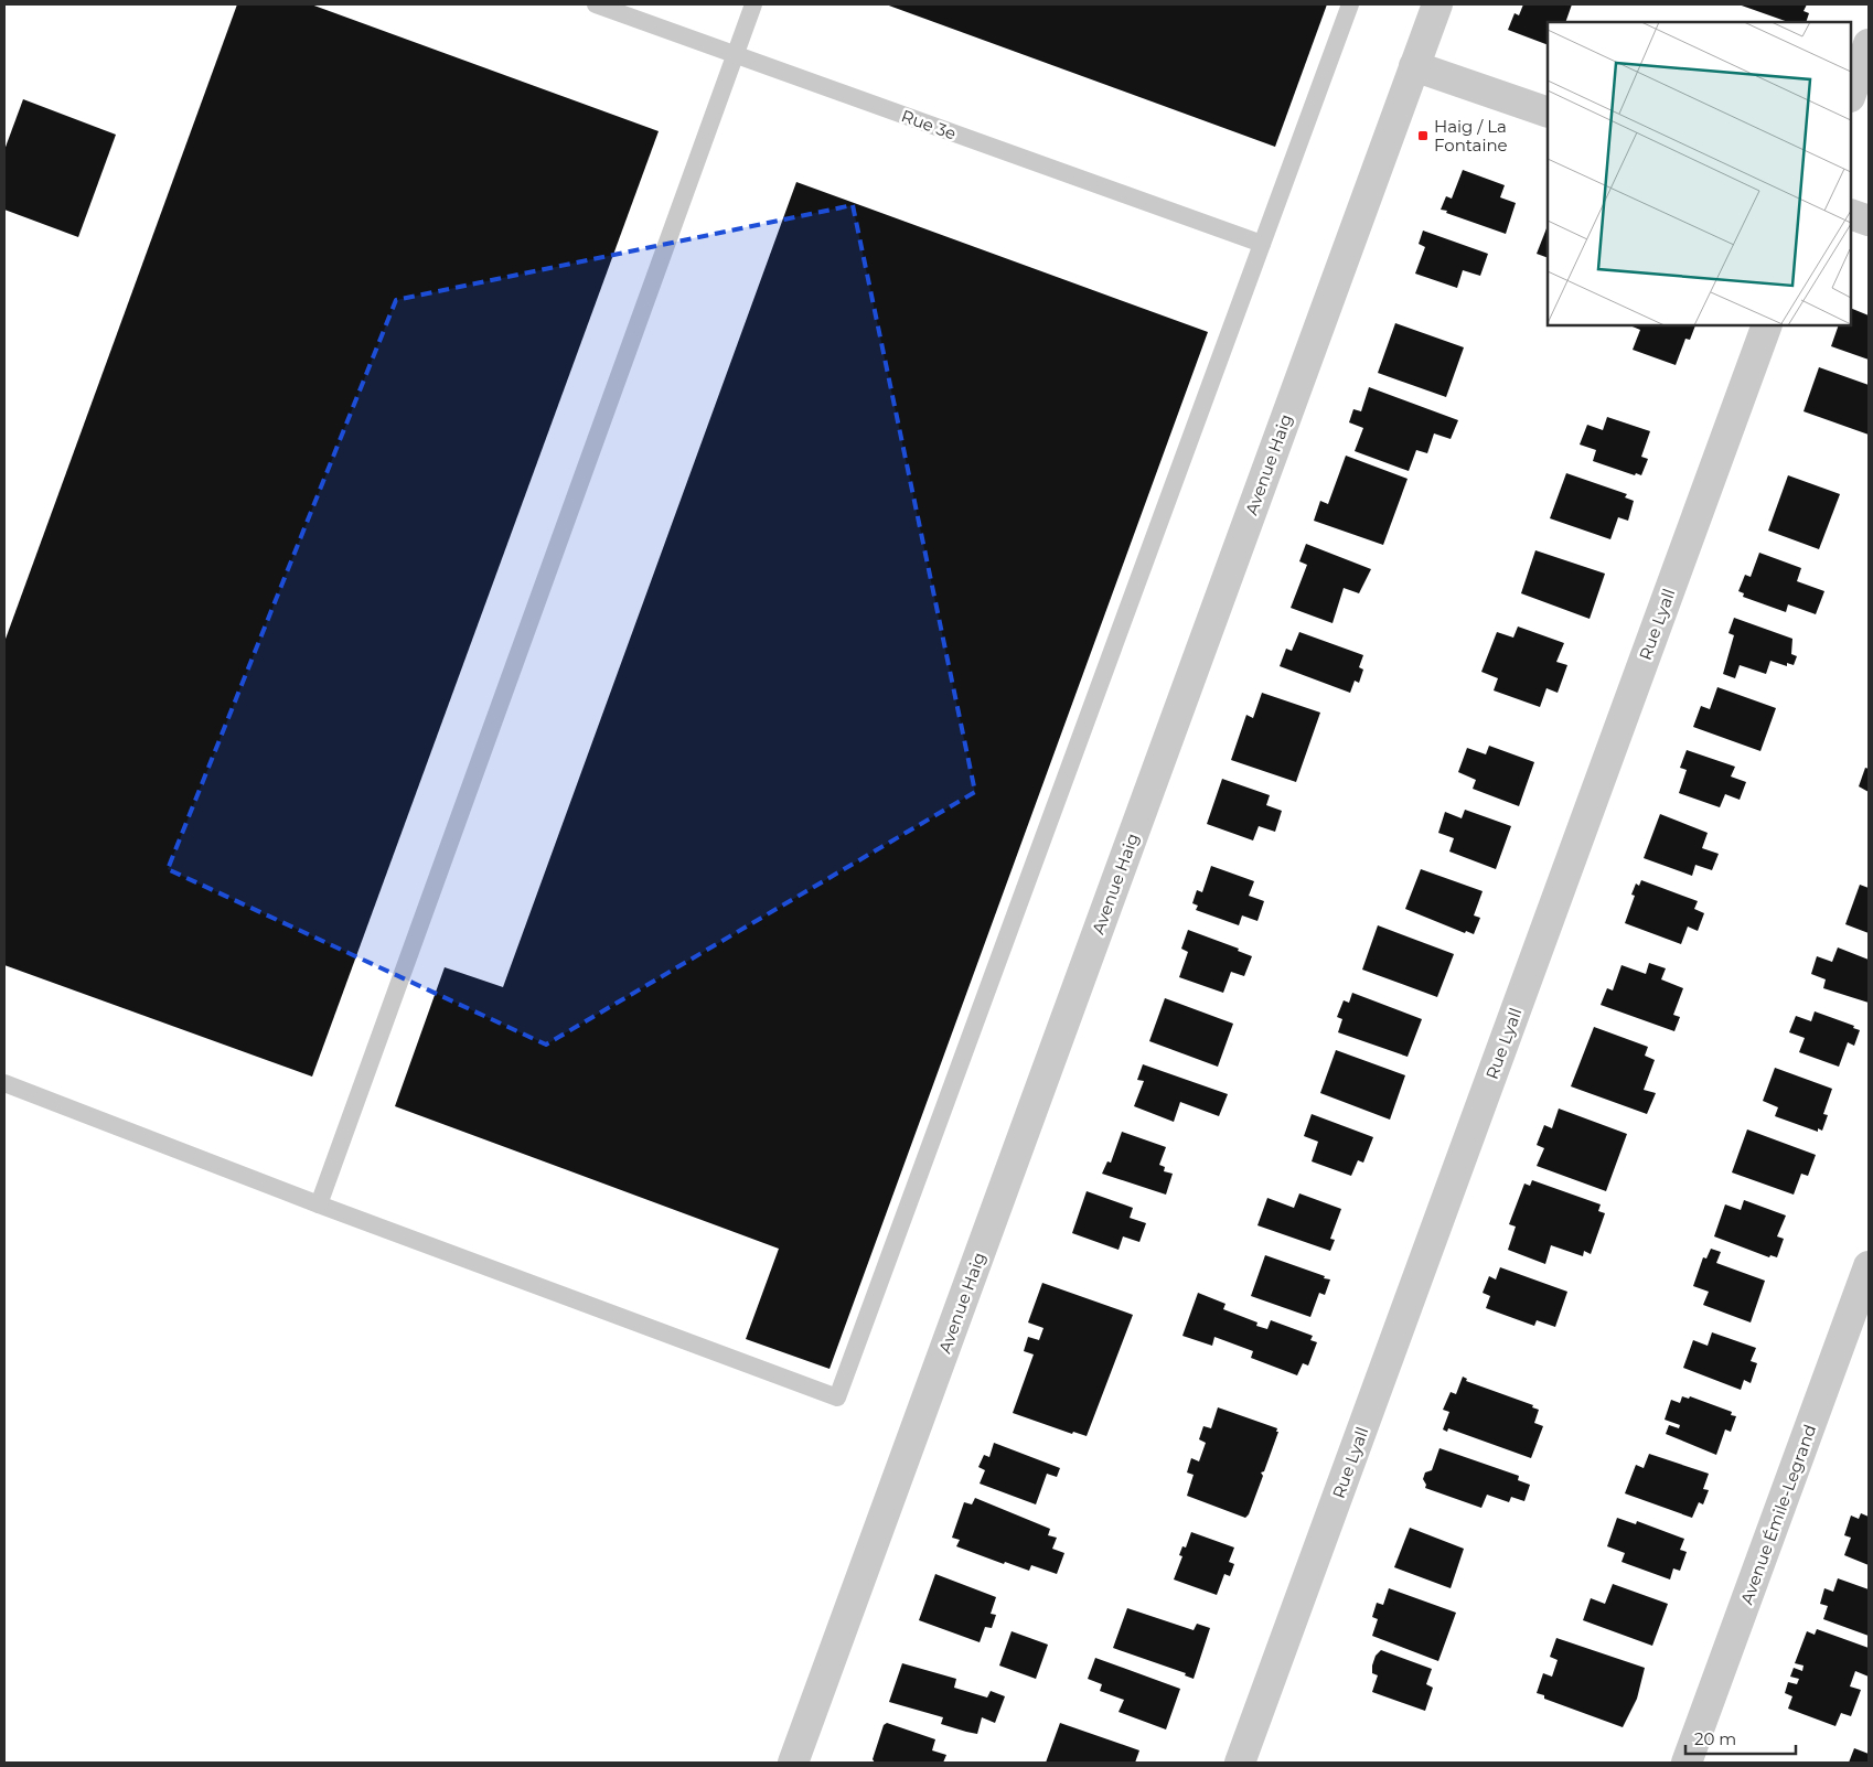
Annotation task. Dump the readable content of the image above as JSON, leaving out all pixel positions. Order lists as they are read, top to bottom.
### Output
{
  "streets": {
    "street": ["Avenue Haig", "Rue Lyall", "Avenue Émile-Legrand"],
    "lane": ["Rue 3e"]
  },
  "places": {
    "transit": ["Haig / La Fontaine"]
  },
  "scale_bar": "20 m"
}
